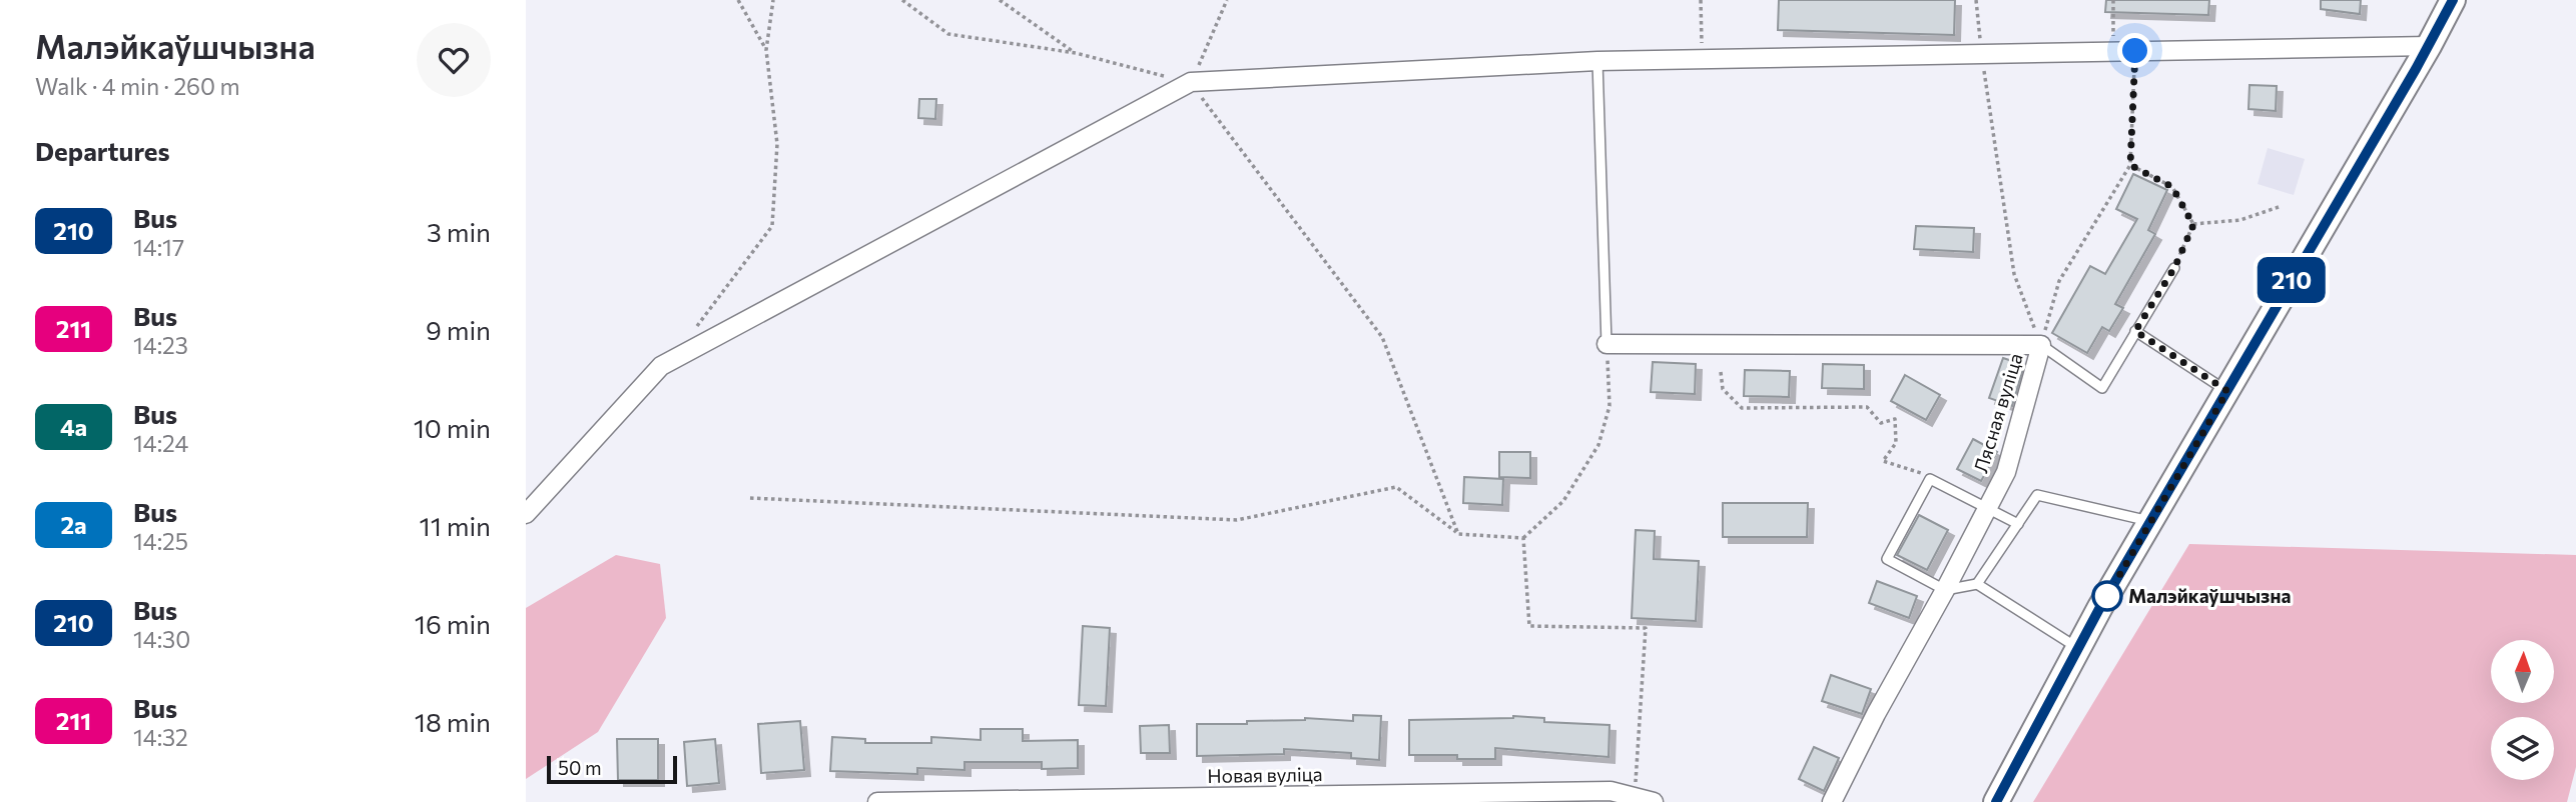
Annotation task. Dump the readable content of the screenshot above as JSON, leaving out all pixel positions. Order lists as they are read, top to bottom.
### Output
{
  "streets": {
    "street": ["Лясная вуліца", "Новая вуліца"]
  },
  "places": ["Малэйкаўшчызна"],
  "lines": ["bus line 210"],
  "scale_bar": "50 m",
  "north": "top",
  "page": {
    "heading": [
      ["Малэйкаўшчызна", "Walk · 4 min · 260 m"],
      "Departures"
    ],
    "on_map": "210",
    "list": [
      {
        "mark": "210",
        "name": "Bus",
        "note": "14:17",
        "value": "3 min"
      },
      {
        "mark": "211",
        "name": "Bus",
        "note": "14:23",
        "value": "9 min"
      },
      {
        "mark": "4а",
        "name": "Bus",
        "note": "14:24",
        "value": "10 min"
      },
      {
        "mark": "2а",
        "name": "Bus",
        "note": "14:25",
        "value": "11 min"
      },
      {
        "mark": "210",
        "name": "Bus",
        "note": "14:30",
        "value": "16 min"
      },
      {
        "mark": "211",
        "name": "Bus",
        "note": "14:32",
        "value": "18 min"
      }
    ],
    "scale": "50 m"
  }
}
